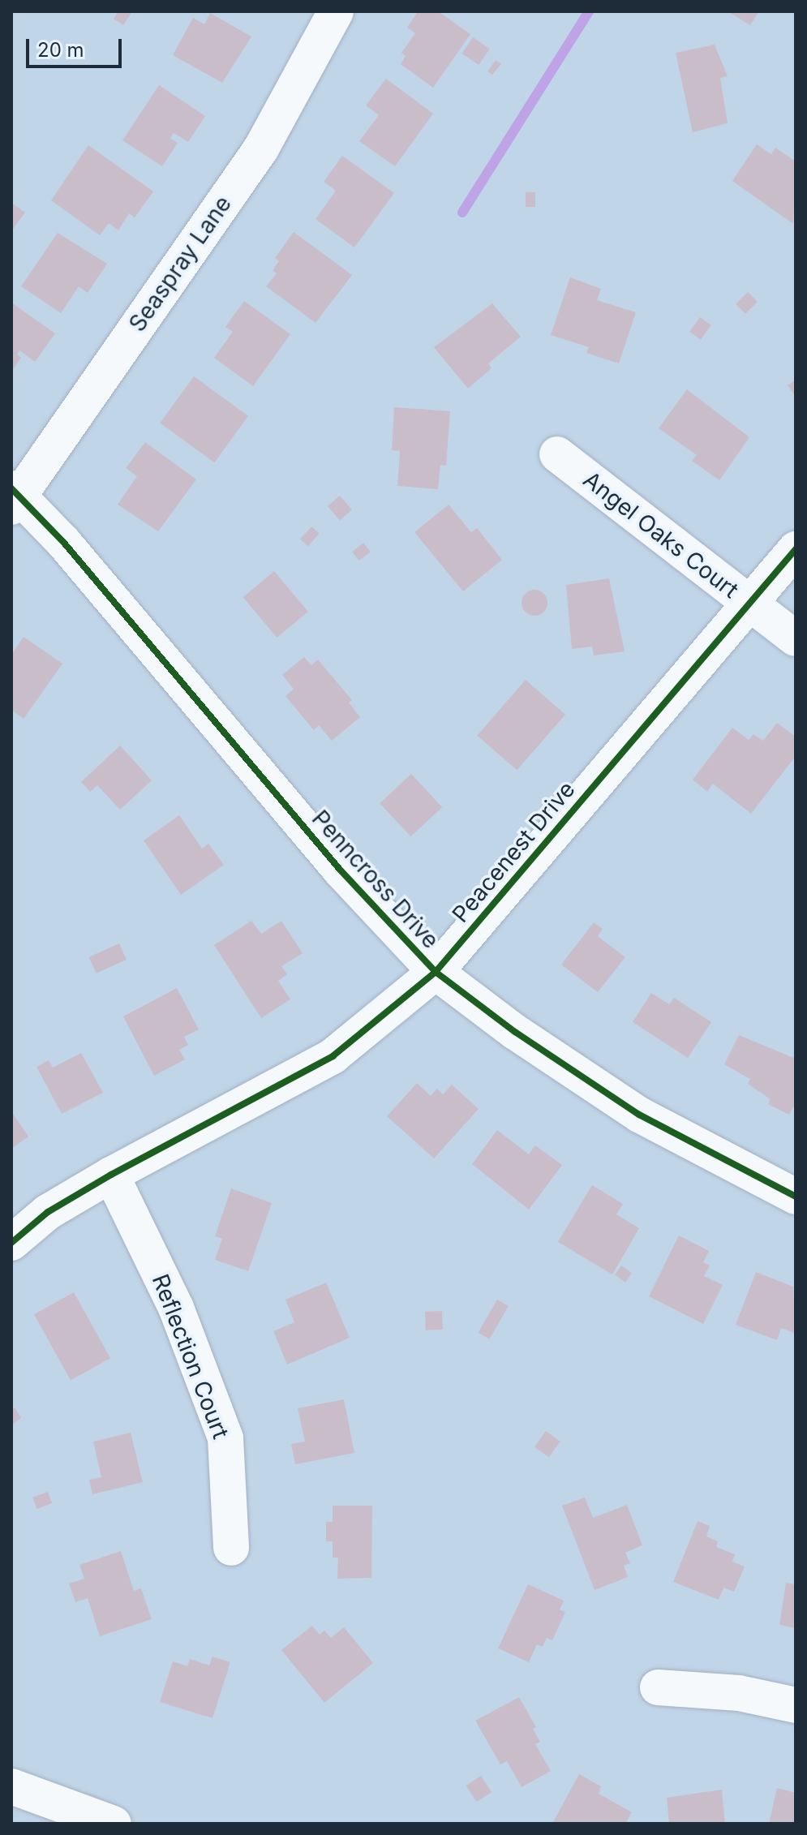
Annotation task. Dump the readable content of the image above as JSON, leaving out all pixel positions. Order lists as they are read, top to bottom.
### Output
{
  "streets": {
    "street": [
      "Seaspray Lane",
      "Angel Oaks Court",
      "Peacenest Drive",
      "Penncross Drive",
      "Reflection Court"
    ]
  },
  "crossings": [
    ["Seaspray Lane", "Penncross Drive"],
    ["Angel Oaks Court", "Peacenest Drive"],
    ["Peacenest Drive", "Penncross Drive"],
    ["Peacenest Drive", "Reflection Court"]
  ],
  "scale_bar": "20 m"
}
